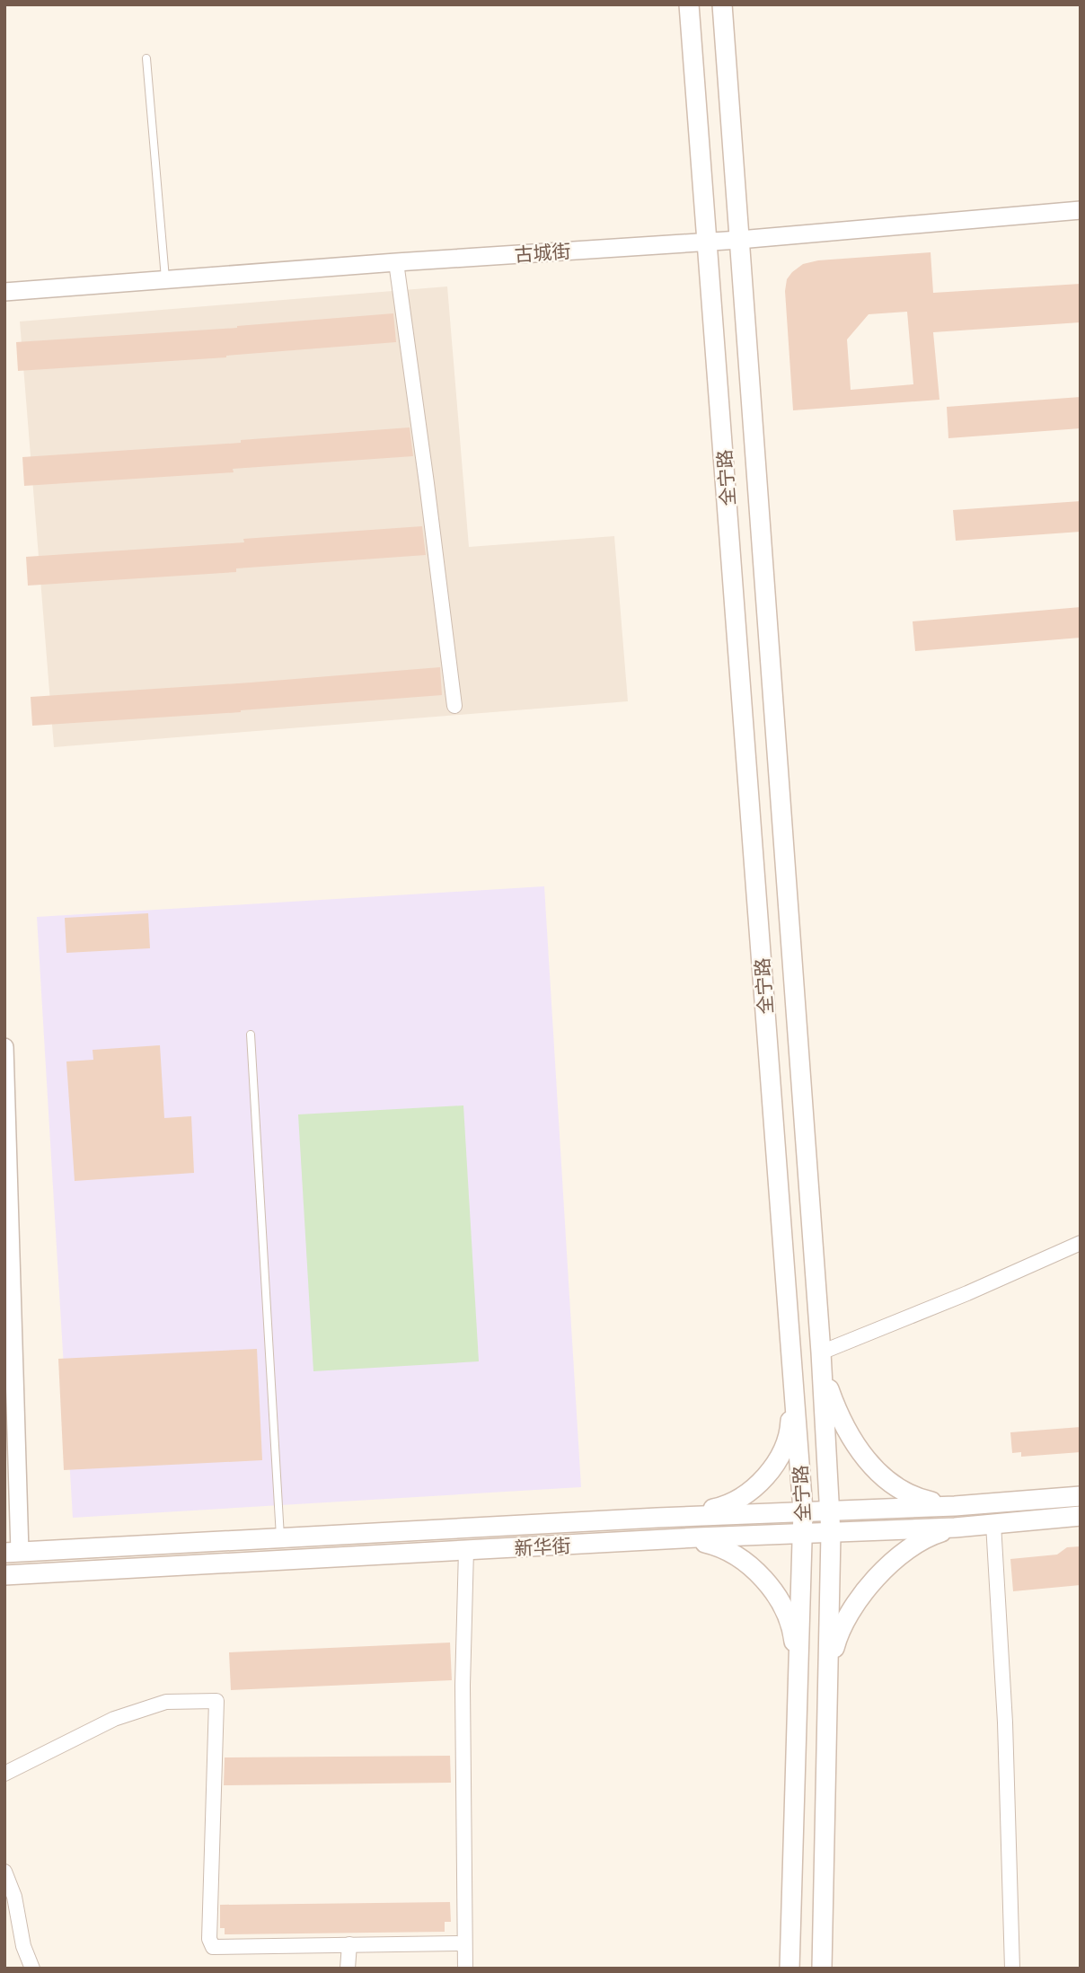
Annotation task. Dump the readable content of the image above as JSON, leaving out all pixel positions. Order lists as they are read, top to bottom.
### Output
{
  "streets": {
    "main road": ["全宁路", "新华街"],
    "street": ["古城街"]
  },
  "crossings": [
    ["古城街", "全宁路"],
    ["全宁路", "新华街"]
  ]
}
